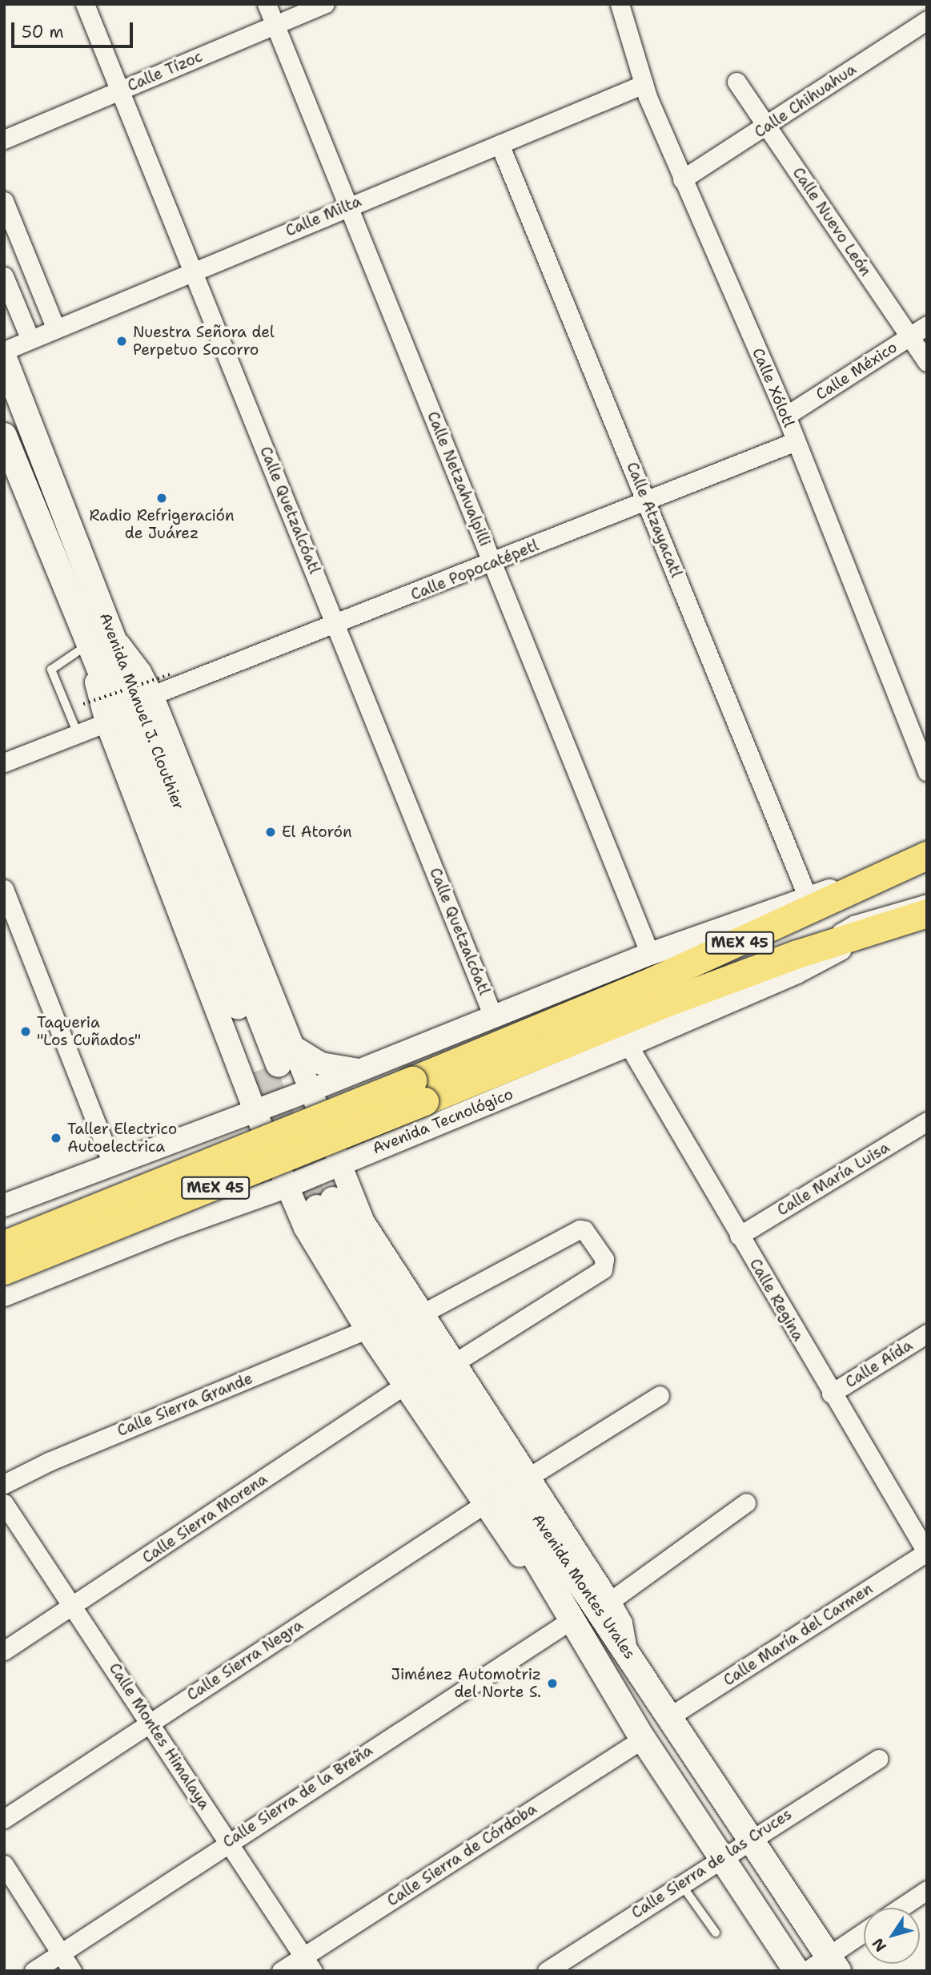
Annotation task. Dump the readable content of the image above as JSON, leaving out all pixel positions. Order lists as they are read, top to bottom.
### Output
{
  "streets": {
    "main road": [
      "Avenida Manuel J. Clouthier",
      "MEX 45",
      "Avenida Tecnológico",
      "Avenida Montes Urales"
    ],
    "street": [
      "Calle Tízoc",
      "Calle Chihuahua",
      "Calle Milta",
      "Calle Nuevo León",
      "Calle México",
      "Calle Xólotl",
      "Calle Netzahualpilli",
      "Calle Quetzalcóatl",
      "Calle Atzayacatl",
      "Calle Popocatépetl",
      "Calle María Luisa",
      "Calle Regina",
      "Calle Aída",
      "Calle Sierra Grande",
      "Calle Sierra Morena",
      "Calle María del Carmen",
      "Calle Sierra Negra",
      "Calle Montes Himalaya",
      "Calle Sierra de la Breña",
      "Calle Sierra de Córdoba",
      "Calle Sierra de las Cruces"
    ]
  },
  "crossings": [
    ["Calle Tízoc", "Calle Netzahualpilli"],
    ["Calle Tízoc", "Calle Quetzalcóatl"],
    ["Calle Chihuahua", "Calle Nuevo León"],
    ["Calle Chihuahua", "Calle Xólotl"],
    ["Calle Milta", "Calle Xólotl"],
    ["Calle Milta", "Calle Netzahualpilli"],
    ["Calle Milta", "Calle Quetzalcóatl"],
    ["Calle Milta", "Calle Atzayacatl"],
    ["Calle Nuevo León", "Calle México"],
    ["Calle México", "Calle Xólotl"],
    ["Calle Xólotl", "Calle Popocatépetl"],
    ["Calle Netzahualpilli", "Calle Popocatépetl"],
    ["Calle Netzahualpilli", "Avenida Tecnológico"],
    ["Calle Quetzalcóatl", "Calle Popocatépetl"],
    ["Calle Quetzalcóatl", "Avenida Tecnológico"],
    ["Calle Atzayacatl", "Calle Popocatépetl"],
    ["Calle Atzayacatl", "Avenida Tecnológico"],
    ["Avenida Tecnológico", "Calle Regina"],
    ["Calle María Luisa", "Calle Regina"],
    ["Calle Regina", "Calle Aída"],
    ["Calle Regina", "Calle María del Carmen"],
    ["Calle Sierra Morena", "Calle Montes Himalaya"],
    ["Avenida Montes Urales", "Calle María del Carmen"],
    ["Avenida Montes Urales", "Calle Sierra de Córdoba"],
    ["Avenida Montes Urales", "Calle Sierra de las Cruces"],
    ["Calle Sierra Negra", "Calle Montes Himalaya"],
    ["Calle Montes Himalaya", "Calle Sierra de la Breña"],
    ["Calle Montes Himalaya", "Calle Sierra de Córdoba"]
  ],
  "places": [
    "Nuestra Señora del Perpetuo Socorro",
    "Radio Refrigeración de Juárez",
    "El Atorón",
    "Taqueria \"Los Cuñados\"",
    "Taller Electrico Autoelectrica",
    "Jiménez Automotriz del Norte S."
  ],
  "scale_bar": "50 m",
  "north": "bottom left"
}
